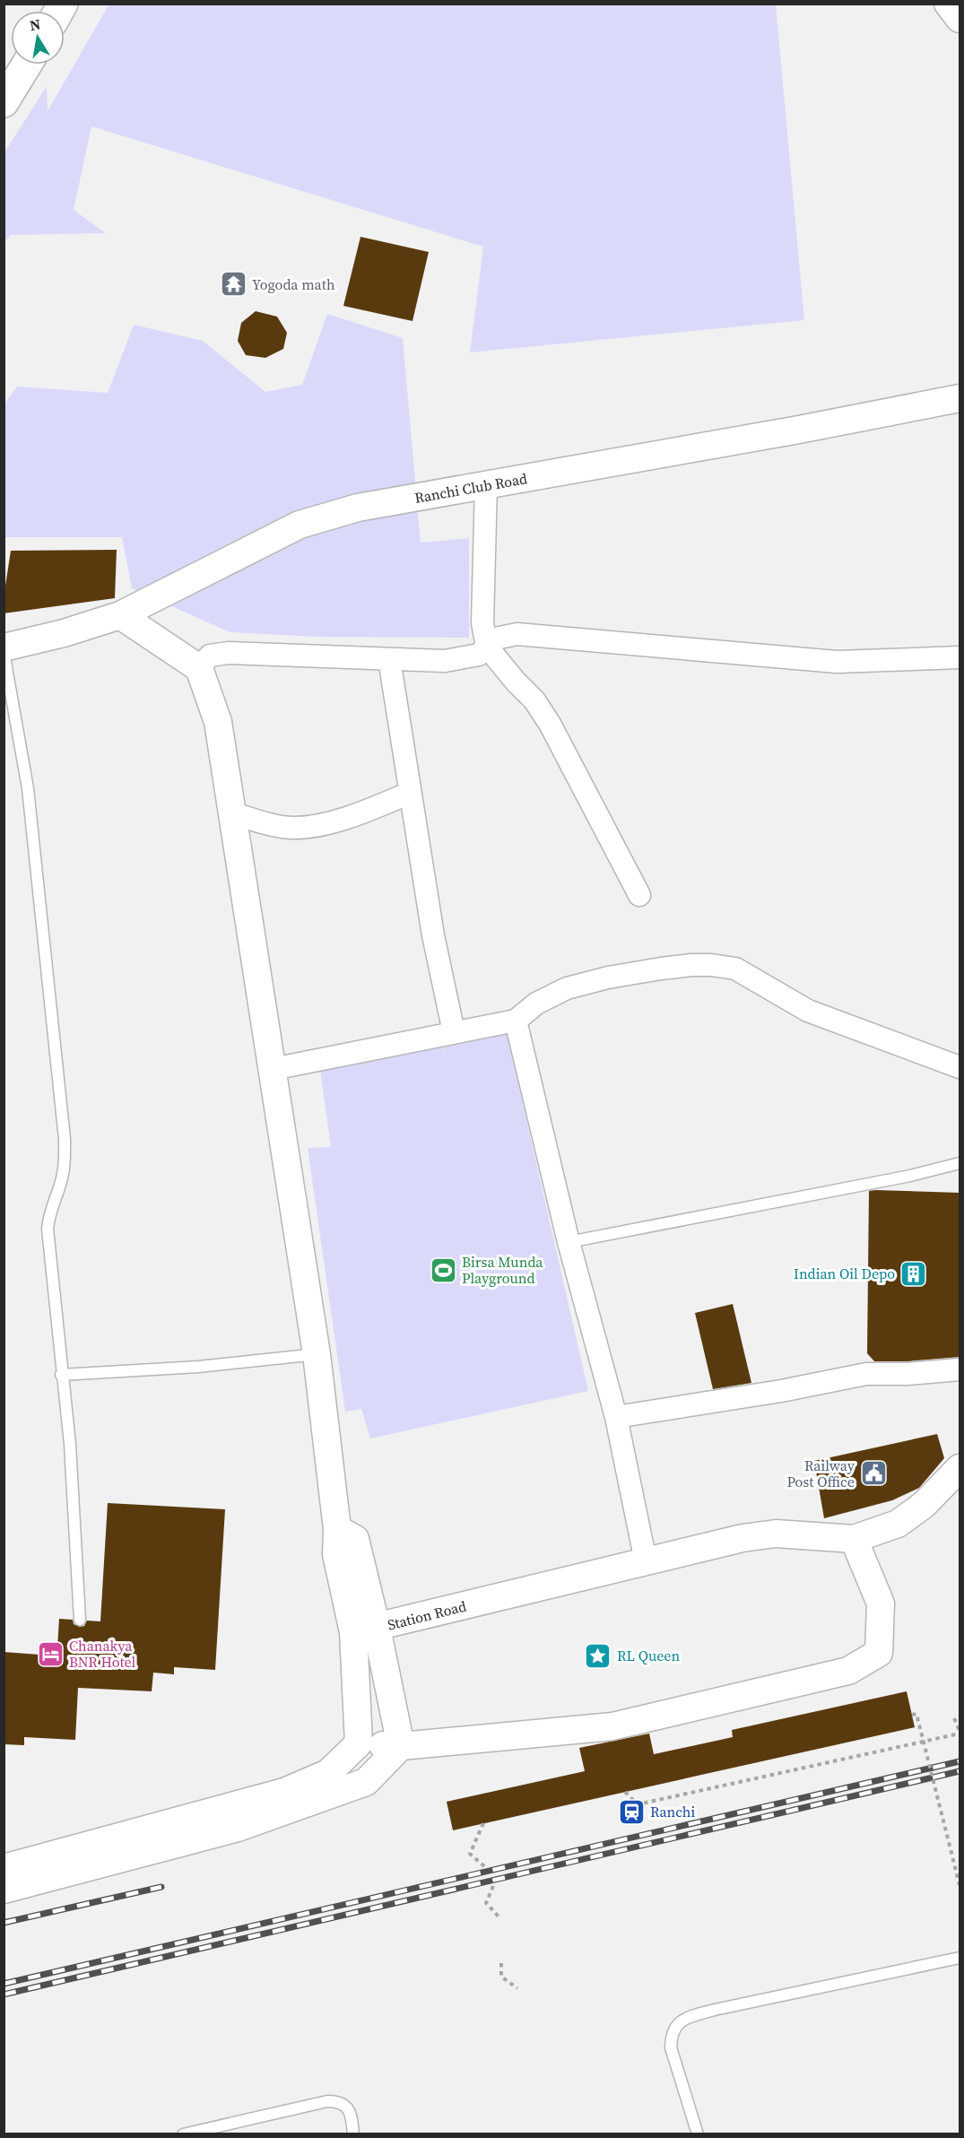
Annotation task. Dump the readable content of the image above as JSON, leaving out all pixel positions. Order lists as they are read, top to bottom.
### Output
{
  "streets": {
    "street": ["Ranchi Club Road", "Station Road"]
  },
  "places": {
    "temple": ["Yogoda math"],
    "sports": ["Birsa Munda Playground"],
    "building": ["Indian Oil Depo"],
    "public building": ["Railway Post Office"],
    "hotel": ["Chanakya BNR Hotel"],
    "place": ["RL Queen"],
    "station": ["Ranchi"]
  },
  "north": "top"
}
